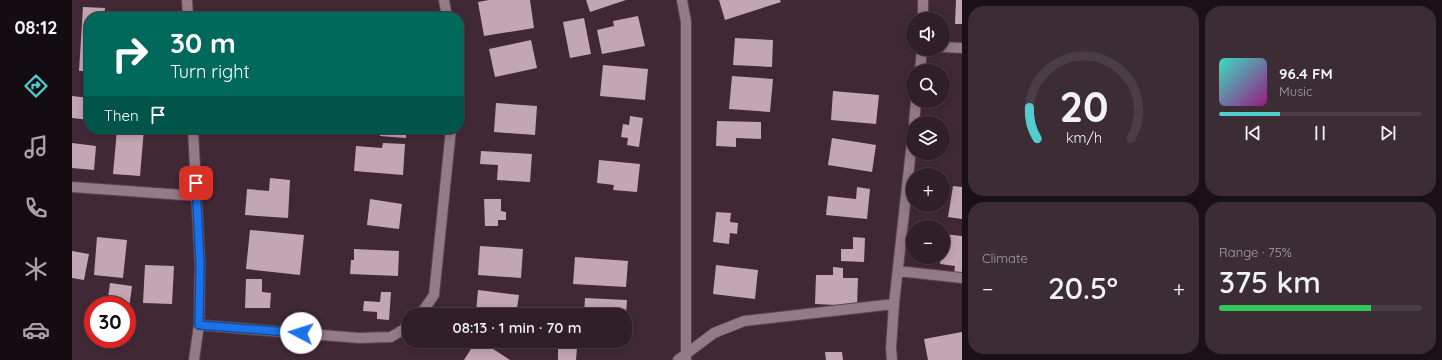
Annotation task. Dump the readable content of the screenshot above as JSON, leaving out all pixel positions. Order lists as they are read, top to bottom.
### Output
{
  "page": {
    "tabs": "08:12",
    "map_buttons": ["+", "−"],
    "turn": ["30 m", "Turn right"],
    "song": ["96.4 FM", "Music"],
    "then": "Then",
    "tile": [
      "Climate",
      ["Range · 75%", "375 km"]
    ],
    "heat": ["−", "20.5°", "+"],
    "limit": "30",
    "trip": "08:13 · 1 min · 70 m",
    "gauge": ["20", "km/h"]
  }
}
